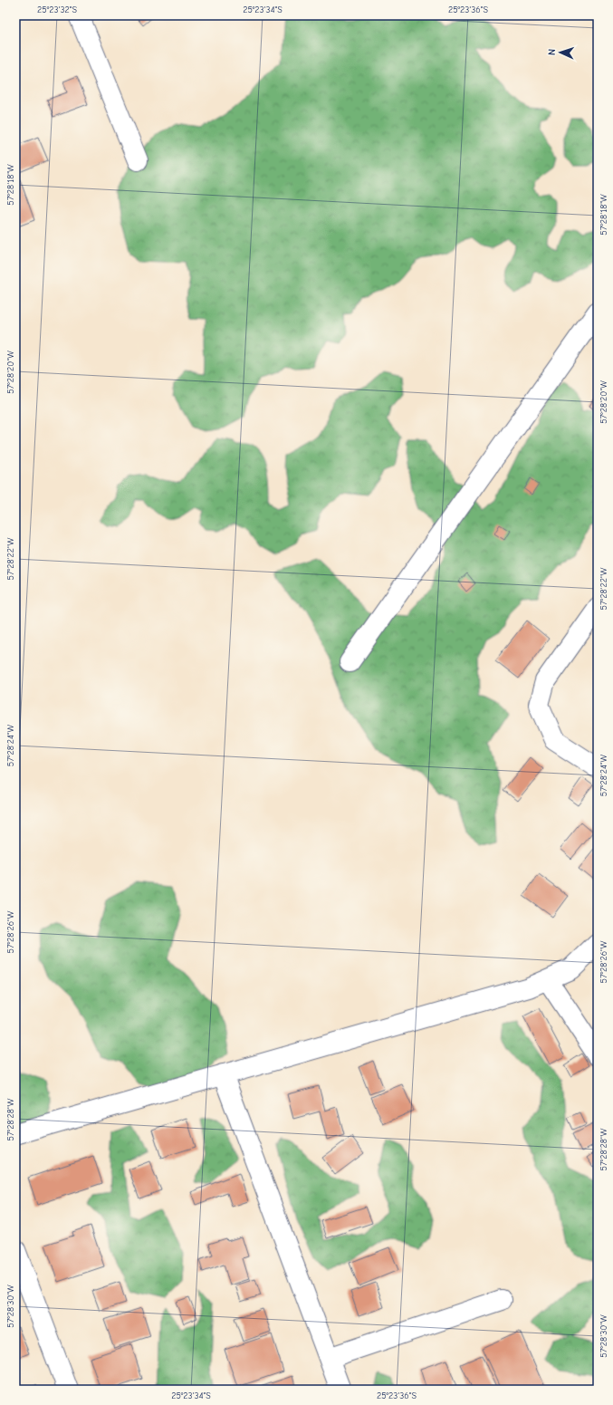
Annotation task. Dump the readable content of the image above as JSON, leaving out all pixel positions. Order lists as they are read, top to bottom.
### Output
{
  "north": "left",
  "coordinates": [
    "25°23'32\"S",
    "25°23'34\"S",
    "25°23'36\"S",
    "57°28'18\"W",
    "57°28'20\"W",
    "57°28'22\"W",
    "57°28'24\"W",
    "57°28'26\"W",
    "57°28'28\"W",
    "57°28'30\"W"
  ]
}
